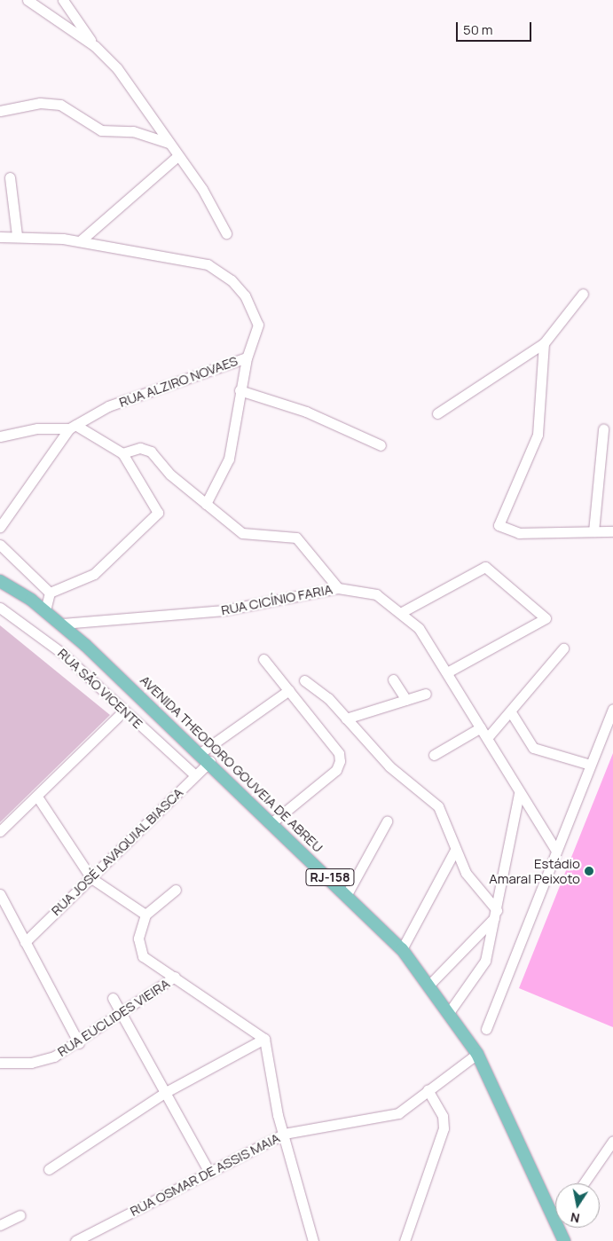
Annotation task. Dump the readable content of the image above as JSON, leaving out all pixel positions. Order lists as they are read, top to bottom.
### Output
{
  "streets": {
    "main road": ["AVENIDA THEODORO GOUVEIA DE ABREU", "RJ-158"],
    "street": [
      "RUA ALZIRO NOVAES",
      "RUA CICÍNIO FARIA",
      "RUA SÃO VICENTE",
      "RUA JOSÉ LAVAQUIAL BIASCA",
      "RUA EUCLIDES VIEIRA",
      "RUA OSMAR DE ASSIS MAIA"
    ]
  },
  "crossings": [
    ["RUA CICÍNIO FARIA", "AVENIDA THEODORO GOUVEIA DE ABREU"],
    ["RUA SÃO VICENTE", "RUA JOSÉ LAVAQUIAL BIASCA"],
    ["AVENIDA THEODORO GOUVEIA DE ABREU", "RUA JOSÉ LAVAQUIAL BIASCA"],
    ["AVENIDA THEODORO GOUVEIA DE ABREU", "RUA OSMAR DE ASSIS MAIA"]
  ],
  "places": ["Estádio Amaral Peixoto"],
  "scale_bar": "50 m",
  "north": "bottom"
}
